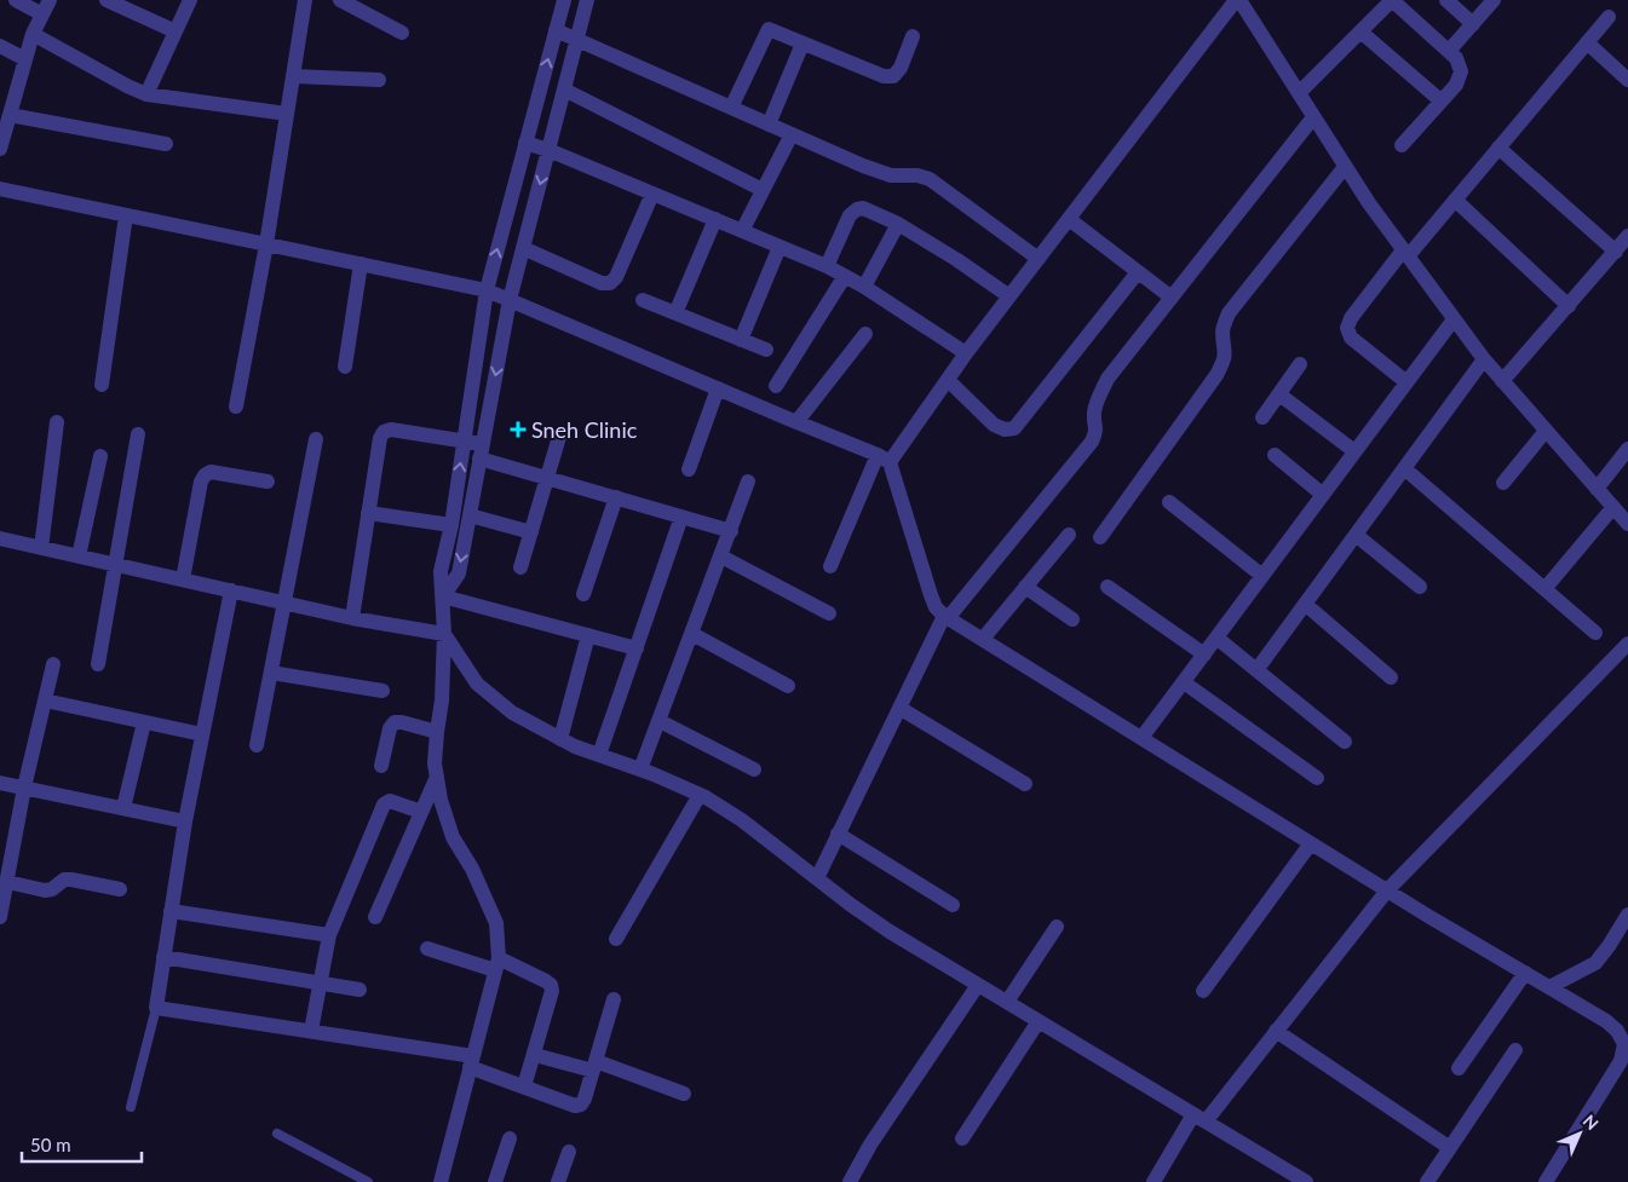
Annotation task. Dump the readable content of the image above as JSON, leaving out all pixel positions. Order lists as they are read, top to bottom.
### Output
{
  "places": {
    "health": ["Sneh Clinic"]
  },
  "scale_bar": "50 m",
  "north": "top right"
}
